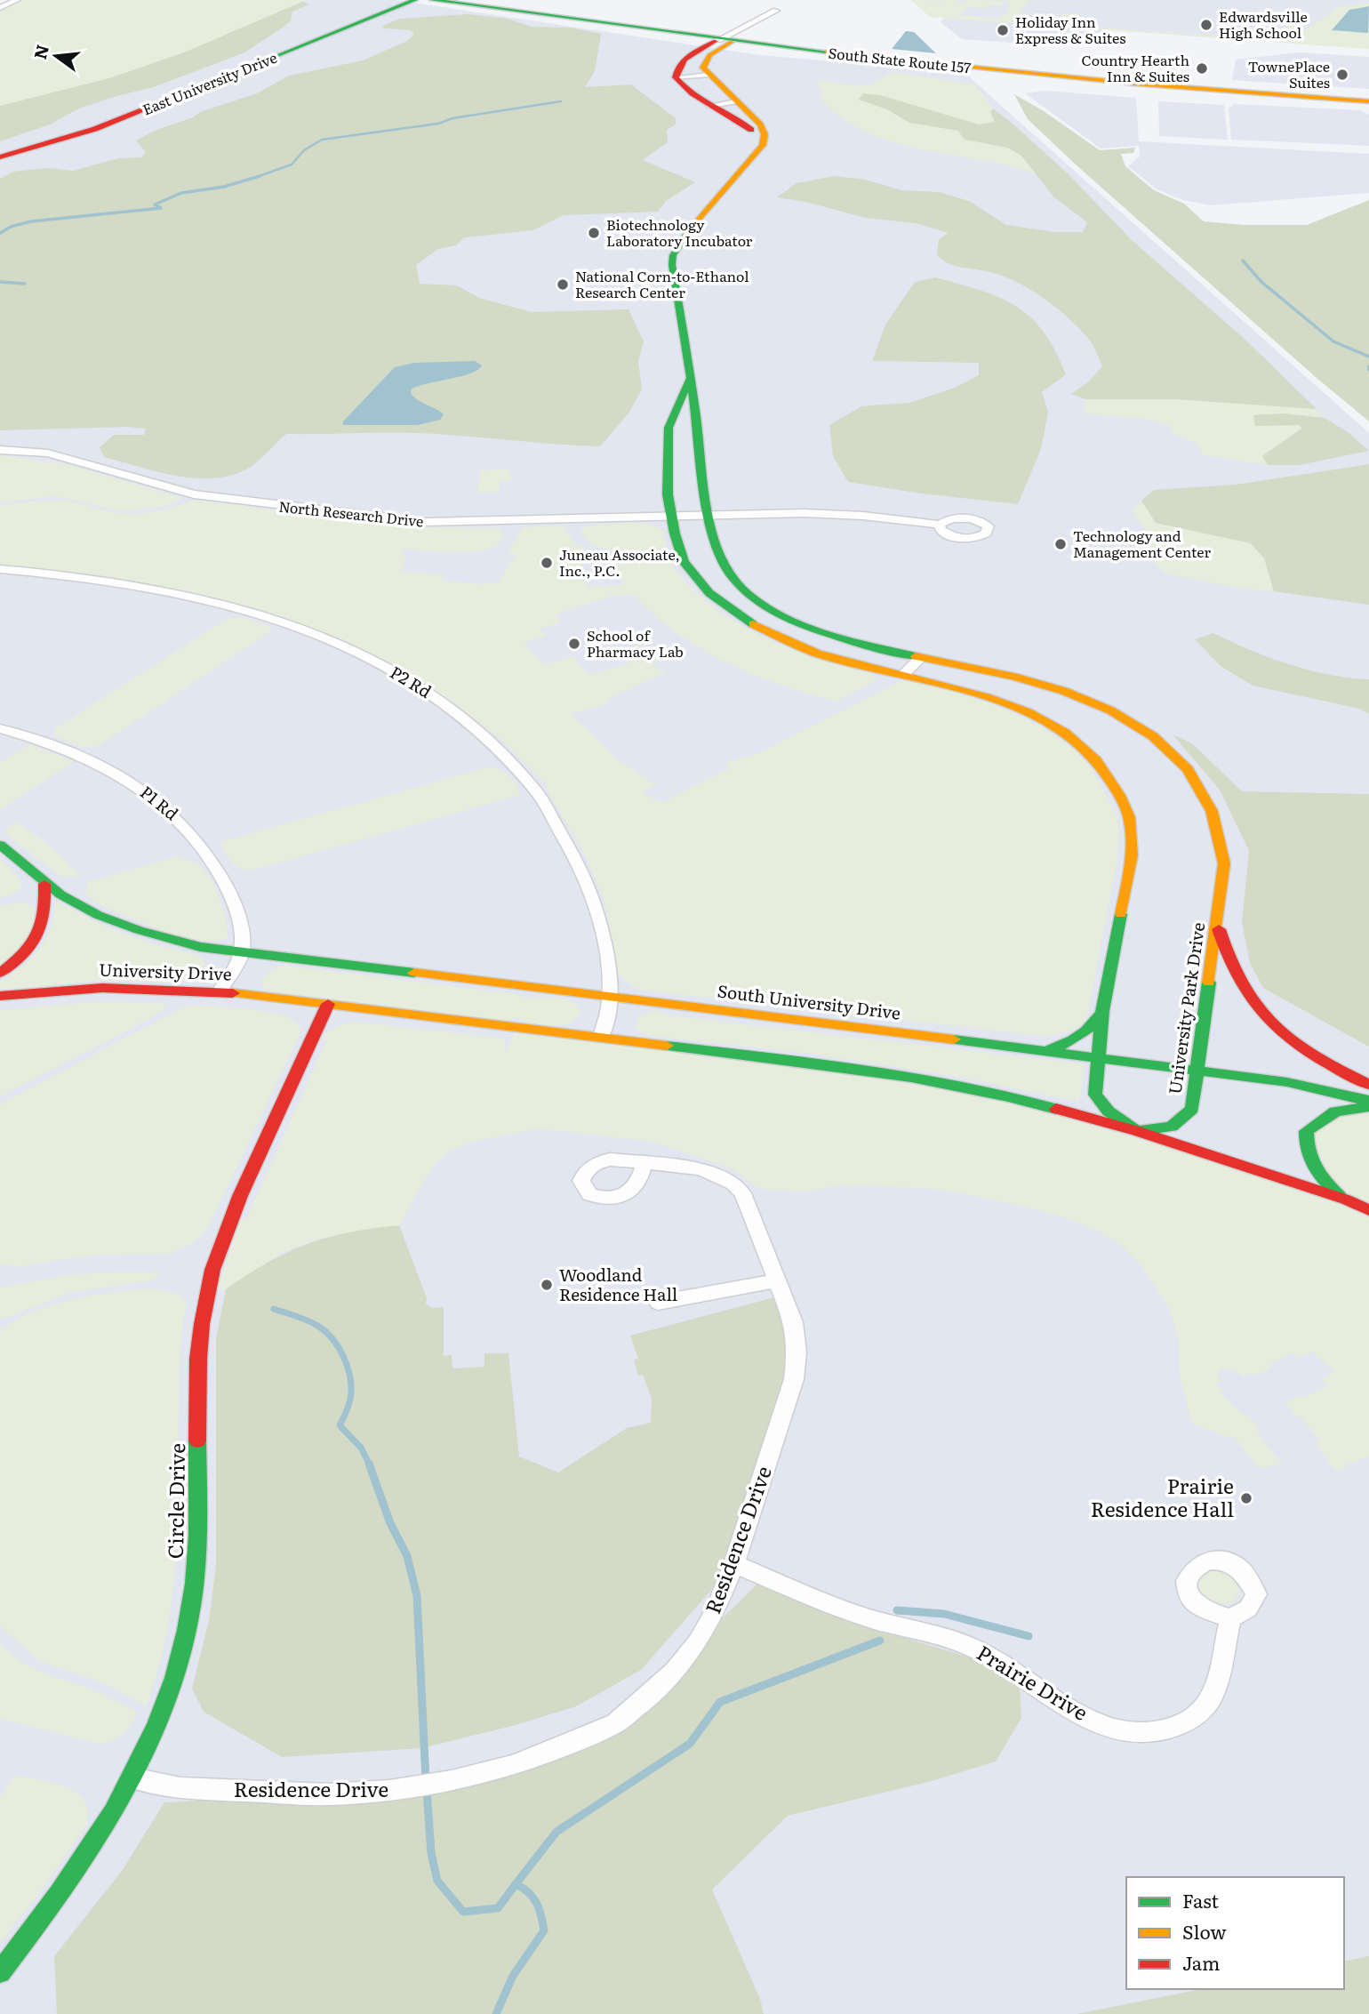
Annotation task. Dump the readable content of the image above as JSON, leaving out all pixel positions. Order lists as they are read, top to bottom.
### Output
{
  "streets": {
    "street": [
      "South State Route 157",
      "East University Drive",
      "North Research Drive",
      "P2 Rd",
      "P1 Rd",
      "University Drive",
      "South University Drive",
      "University Park Drive",
      "Circle Drive",
      "Residence Drive",
      "Prairie Drive"
    ]
  },
  "crossings": [
    ["North Research Drive", "University Park Drive"],
    ["P2 Rd", "South University Drive"],
    ["P1 Rd", "University Drive"],
    ["P1 Rd", "South University Drive"],
    ["University Drive", "South University Drive"],
    ["University Drive", "Circle Drive"],
    ["South University Drive", "University Park Drive"],
    ["Circle Drive", "Residence Drive"],
    ["Residence Drive", "Prairie Drive"]
  ],
  "places": [
    "Edwardsville High School",
    "Holiday Inn Express & Suites",
    "Country Hearth Inn & Suites",
    "TownePlace Suites",
    "Biotechnology Laboratory Incubator",
    "National Corn-to-Ethanol Research Center",
    "Technology and Management Center",
    "Juneau Associate, Inc., P.C.",
    "School of Pharmacy Lab",
    "Woodland Residence Hall",
    "Prairie Residence Hall"
  ],
  "legend": ["Fast", "Slow", "Jam"],
  "north": "left"
}
